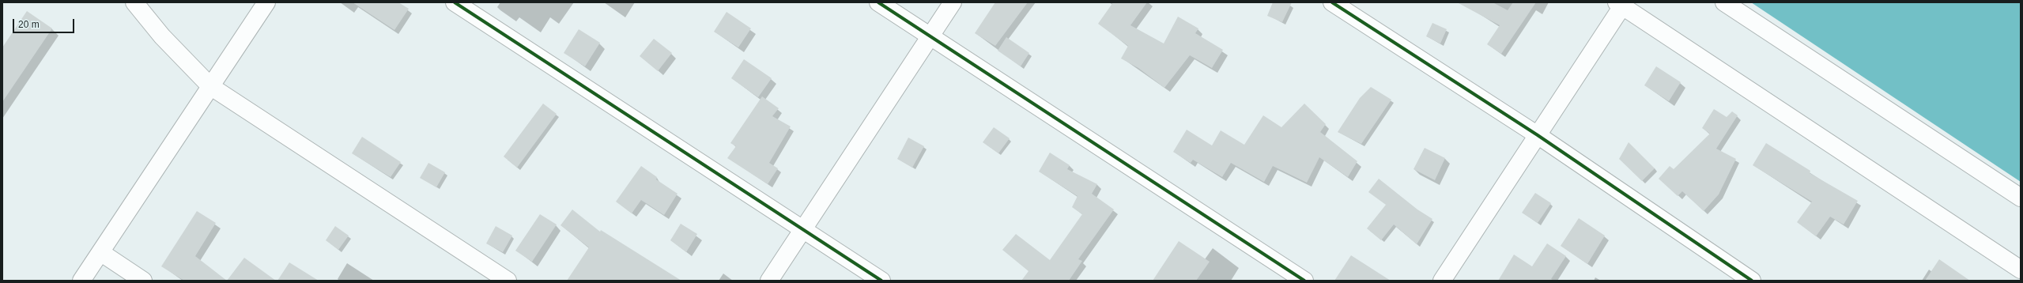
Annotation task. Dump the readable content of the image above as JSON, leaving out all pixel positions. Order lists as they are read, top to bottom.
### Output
{
  "scale_bar": "20 m"
}
